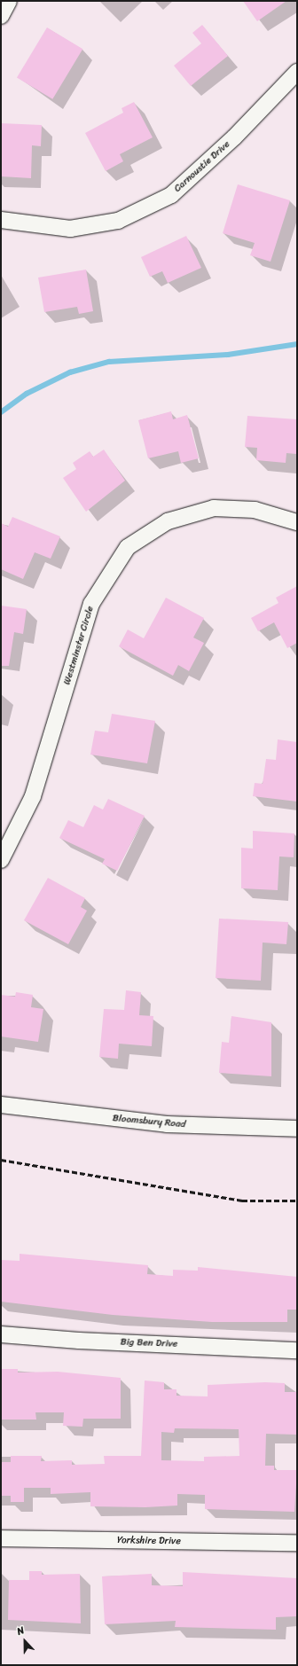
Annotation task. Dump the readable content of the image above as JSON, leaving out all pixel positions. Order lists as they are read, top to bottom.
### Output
{
  "streets": {
    "street": [
      "Carnoustie Drive",
      "Westminster Circle",
      "Bloomsbury Road",
      "Big Ben Drive",
      "Yorkshire Drive"
    ]
  },
  "north": "top"
}
